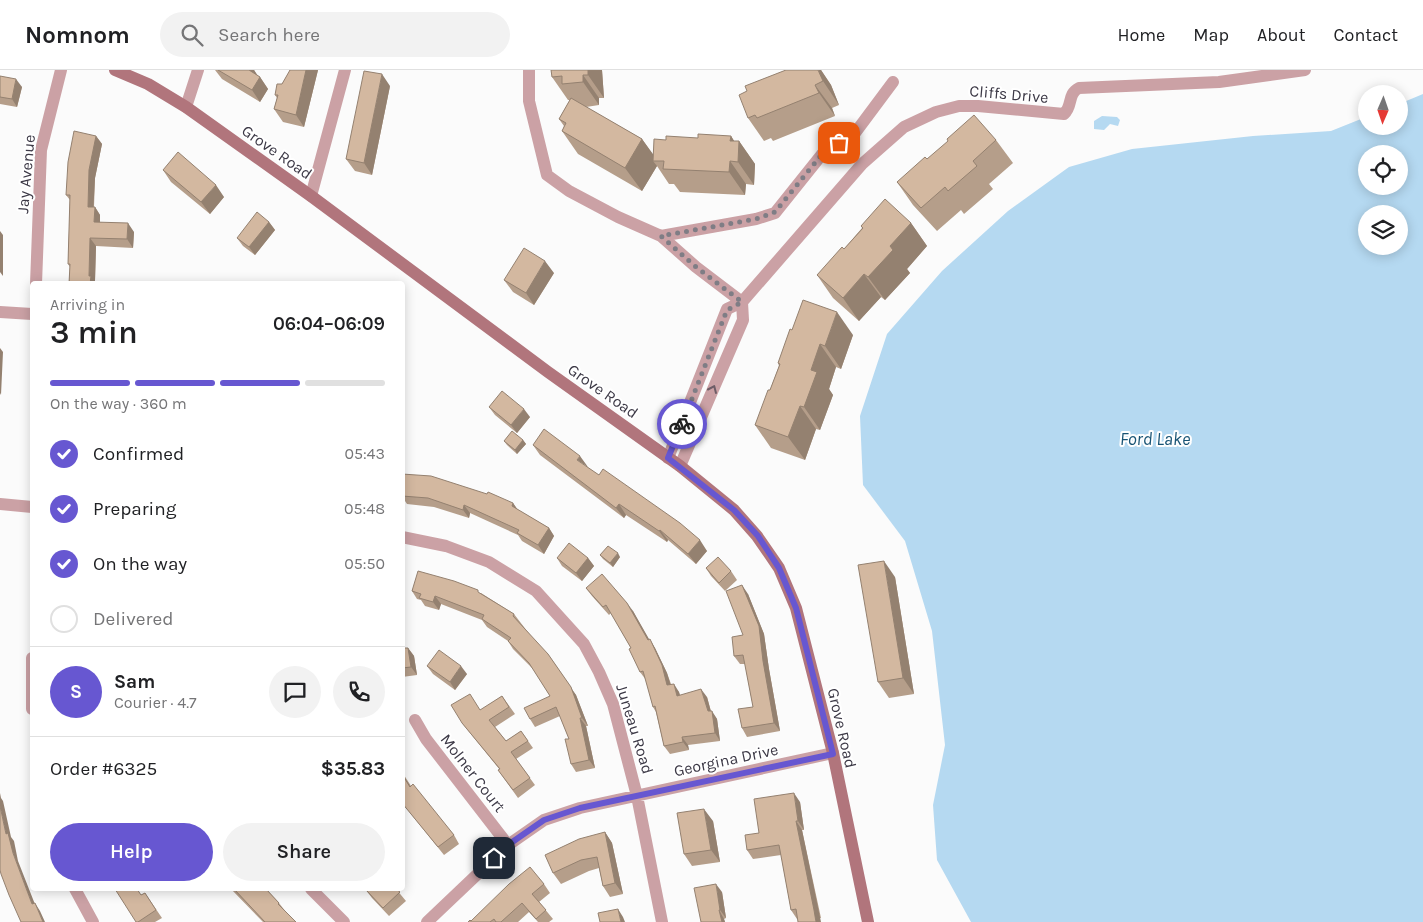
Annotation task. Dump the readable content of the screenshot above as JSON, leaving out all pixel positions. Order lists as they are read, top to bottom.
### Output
{
  "streets": {
    "main road": ["Grove Road"],
    "street": [
      "Cliffs Drive",
      "Jay Avenue",
      "Juneau Road",
      "Georgina Drive",
      "Molner Court"
    ]
  },
  "crossings": [
    ["Cliffs Drive", "Grove Road"],
    ["Grove Road", "Georgina Drive"],
    ["Juneau Road", "Georgina Drive"],
    ["Georgina Drive", "Molner Court"]
  ],
  "water": ["Ford Lake"],
  "north": "bottom",
  "page": {
    "header": "Nomnom",
    "search": "Search here",
    "nav": [
      "Home",
      "Map",
      "About",
      "Contact"
    ],
    "heading": ["3 min", "Arriving in", "06:04–06:09"],
    "panel": [
      "Sam",
      "Courier · 4.7",
      "Order #6325",
      "$35.83"
    ],
    "bar": "On the way · 360 m",
    "list": [
      ["Confirmed", "05:43"],
      ["Preparing", "05:48"],
      ["On the way", "05:50"],
      "Delivered"
    ],
    "round": "S",
    "buttons": ["Help", "Share"]
  }
}
